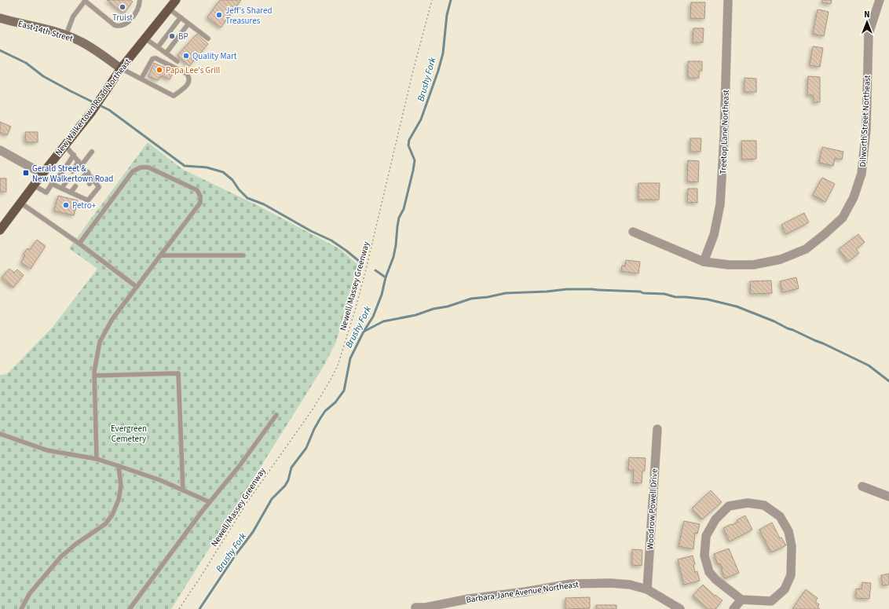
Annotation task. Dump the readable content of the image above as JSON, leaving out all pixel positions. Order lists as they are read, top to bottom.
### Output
{
  "streets": {
    "main road": ["East 14th Street", "New Walkertown Road Northeast"],
    "street": [
      "Dilworth Street Northeast",
      "Treetop Lane Northeast",
      "Woodrow Powell Drive",
      "Barbara Jane Avenue Northeast"
    ],
    "path": ["Newell/Massey Greenway"]
  },
  "crossings": [
    ["East 14th Street", "New Walkertown Road Northeast"],
    ["Dilworth Street Northeast", "Treetop Lane Northeast"],
    ["Woodrow Powell Drive", "Barbara Jane Avenue Northeast"]
  ],
  "water": ["Brushy Fork"],
  "parks": ["Evergreen Cemetery"],
  "places": {
    "other": [
      "Truist",
      "Jeff's Shared Treasures",
      "BP",
      "Quality Mart",
      "Papa Lee's Grill",
      "Petro+"
    ],
    "transit": ["Gerald Street & New Walkertown Road"]
  },
  "north": "top"
}
